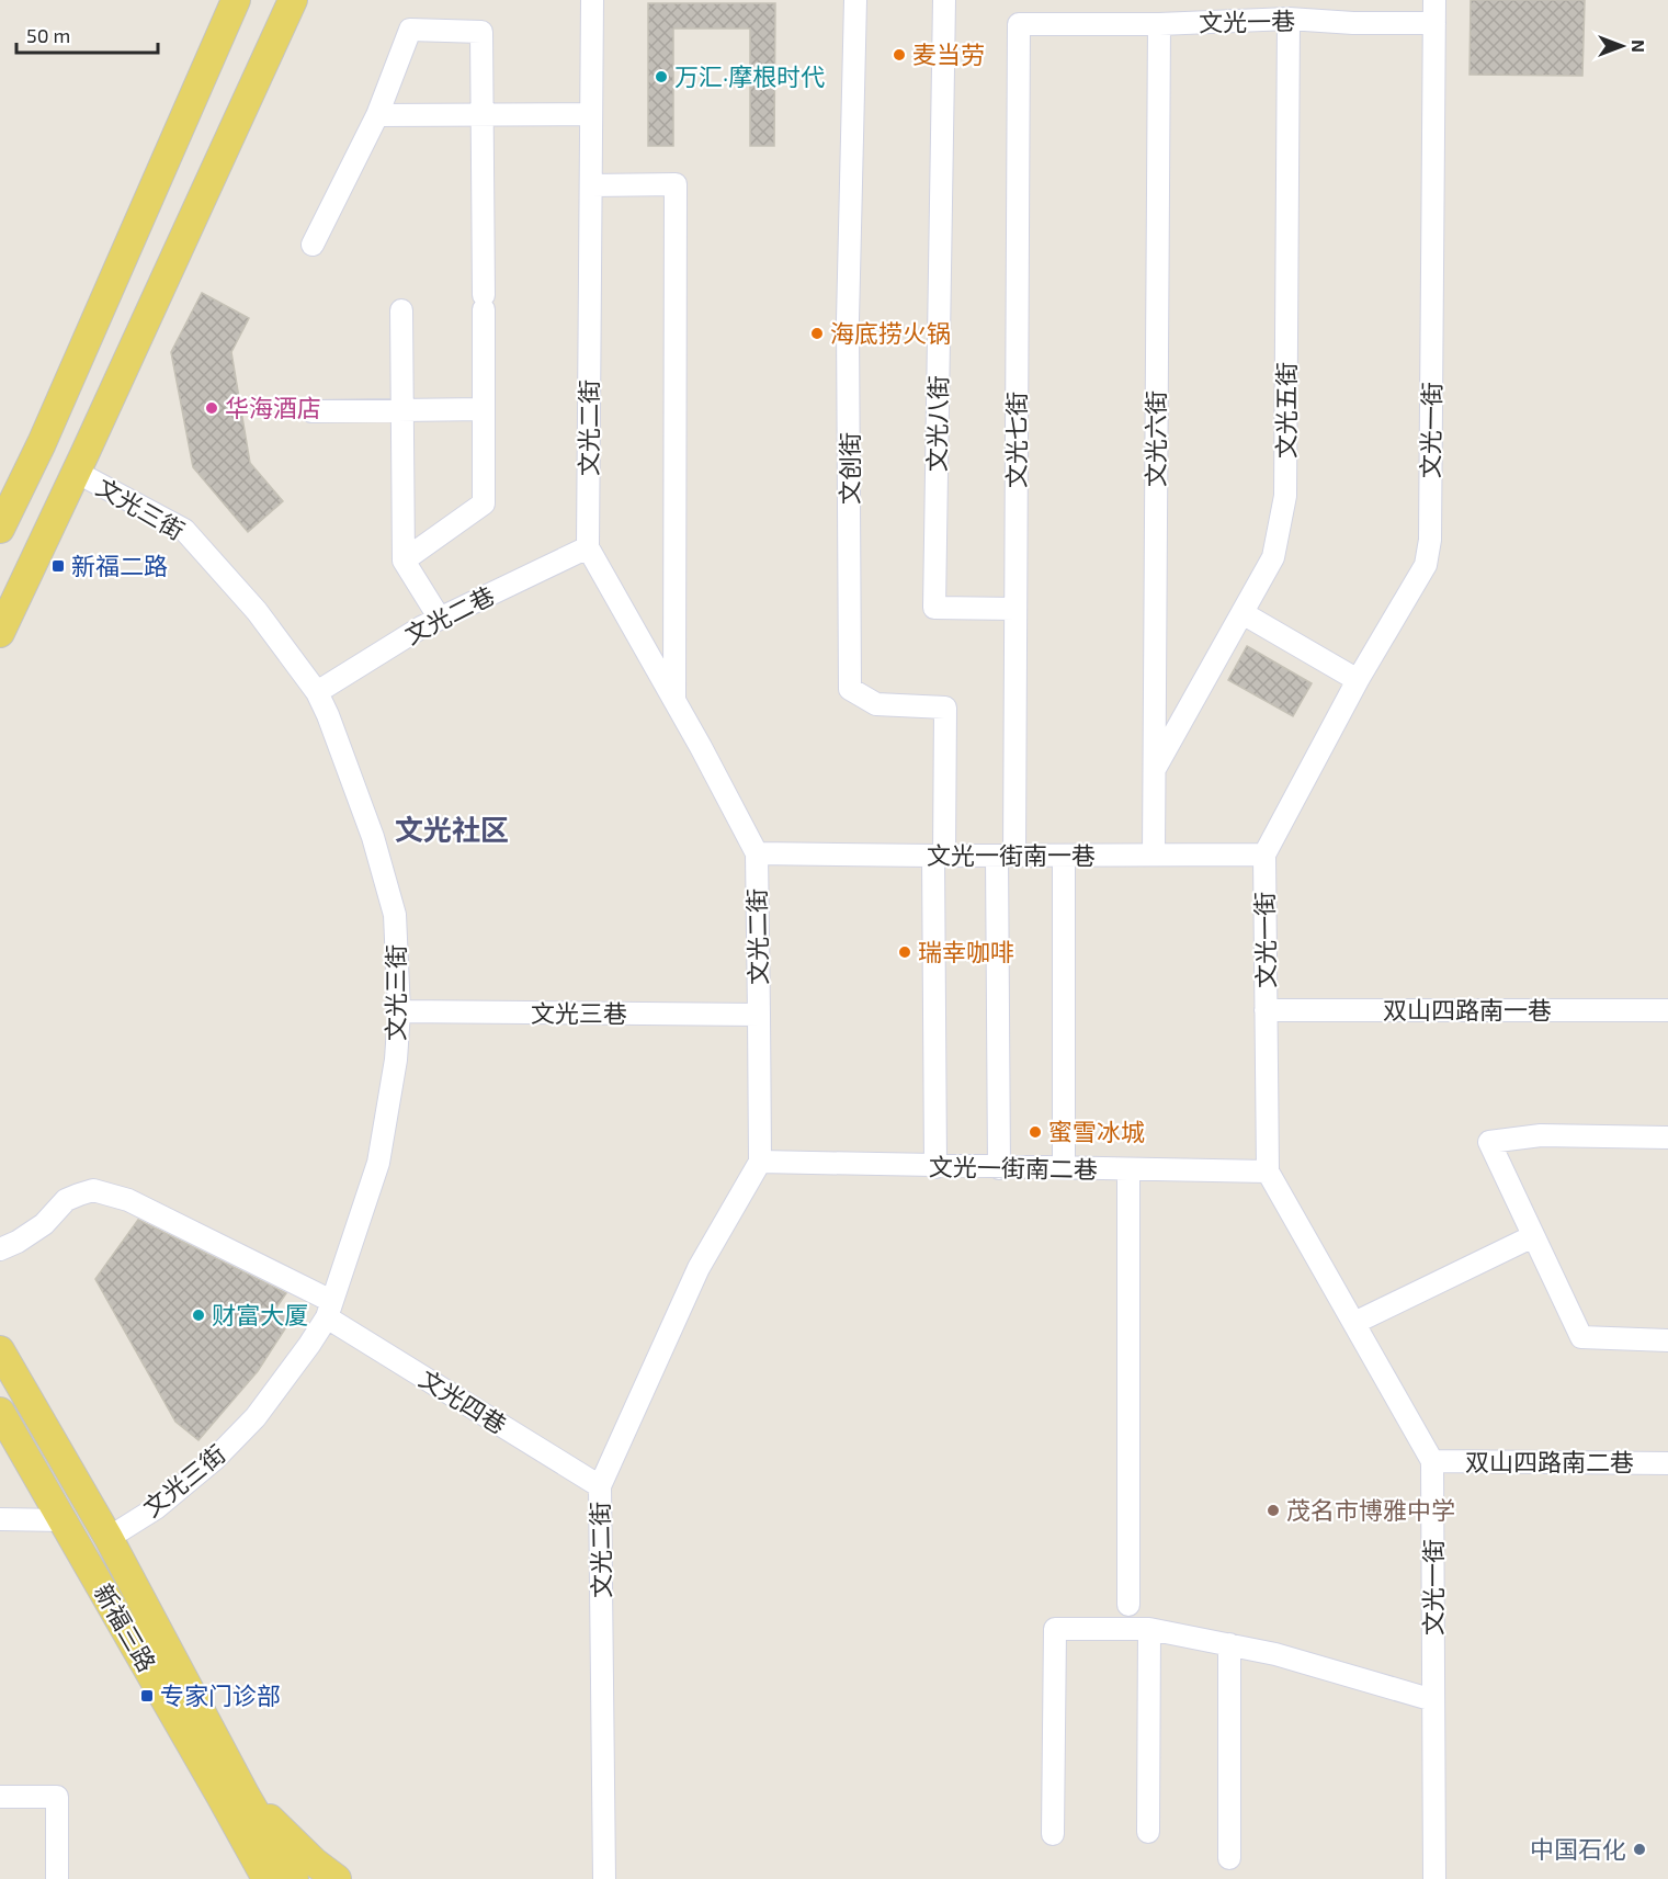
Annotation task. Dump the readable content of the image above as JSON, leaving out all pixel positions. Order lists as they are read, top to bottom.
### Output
{
  "streets": {
    "main road": ["新福三路"],
    "street": [
      "文光一巷",
      "文光五街",
      "文光八街",
      "文光二街",
      "文光一街",
      "文光六街",
      "文光七街",
      "文创街",
      "文光三街",
      "文光二巷",
      "文光一街南一巷",
      "双山四路南一巷",
      "文光三巷",
      "文光一街南二巷",
      "文光四巷",
      "双山四路南二巷"
    ]
  },
  "crossings": [
    ["文光一巷", "文光五街"],
    ["文光一巷", "文光一街"],
    ["文光一巷", "文光六街"],
    ["文光一巷", "文光七街"],
    ["文光五街", "文光六街"],
    ["文光八街", "文光七街"],
    ["文光二街", "文光二巷"],
    ["文光二街", "文光一街南一巷"],
    ["文光二街", "文光三巷"],
    ["文光二街", "文光一街南二巷"],
    ["文光二街", "文光四巷"],
    ["文光一街", "文光一街南一巷"],
    ["文光一街", "双山四路南一巷"],
    ["文光一街", "文光一街南二巷"],
    ["文光一街", "双山四路南二巷"],
    ["文光六街", "文光一街南一巷"],
    ["文光七街", "文光一街南一巷"],
    ["文光七街", "文光一街南二巷"],
    ["文创街", "文光一街南一巷"],
    ["文光三街", "文光二巷"],
    ["文光三街", "文光三巷"],
    ["文光三街", "文光四巷"]
  ],
  "districts": ["文光社区"],
  "places": {
    "other": [
      "麦当劳",
      "万汇·摩根时代",
      "海底捞火锅",
      "华海酒店",
      "瑞幸咖啡",
      "蜜雪冰城",
      "财富大厦",
      "茂名市博雅中学",
      "中国石化"
    ],
    "transit": ["新福二路", "专家门诊部"]
  },
  "scale_bar": "50 m",
  "north": "right"
}
